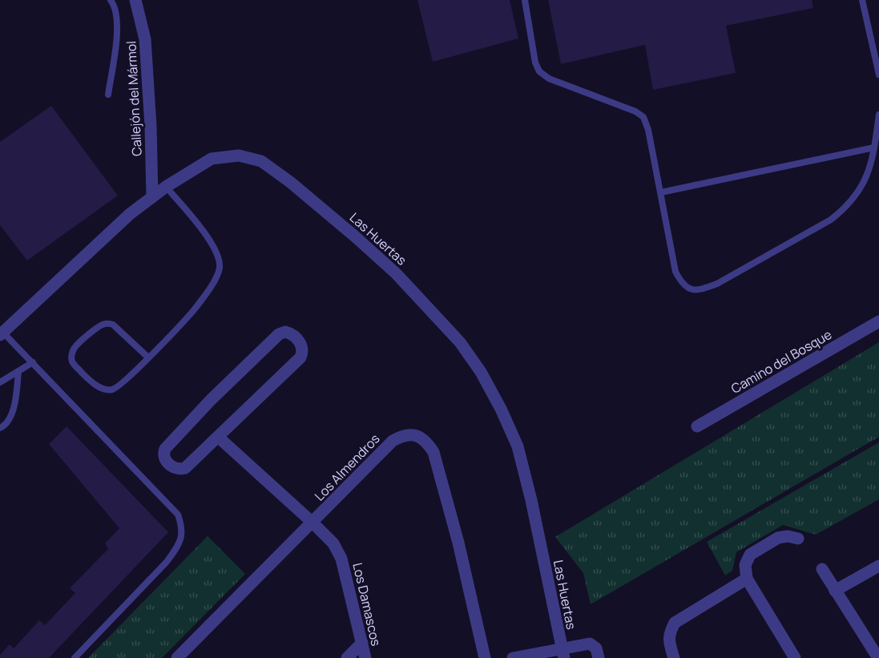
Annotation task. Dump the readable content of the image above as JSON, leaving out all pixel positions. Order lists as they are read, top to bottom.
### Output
{
  "streets": {
    "street": [
      "Callejón del Mármol",
      "Las Huertas",
      "Camino del Bosque",
      "Los Almendros",
      "Los Damascos"
    ]
  },
  "crossings": [
    ["Callejón del Mármol", "Las Huertas"],
    ["Los Almendros", "Los Damascos"]
  ]
}
